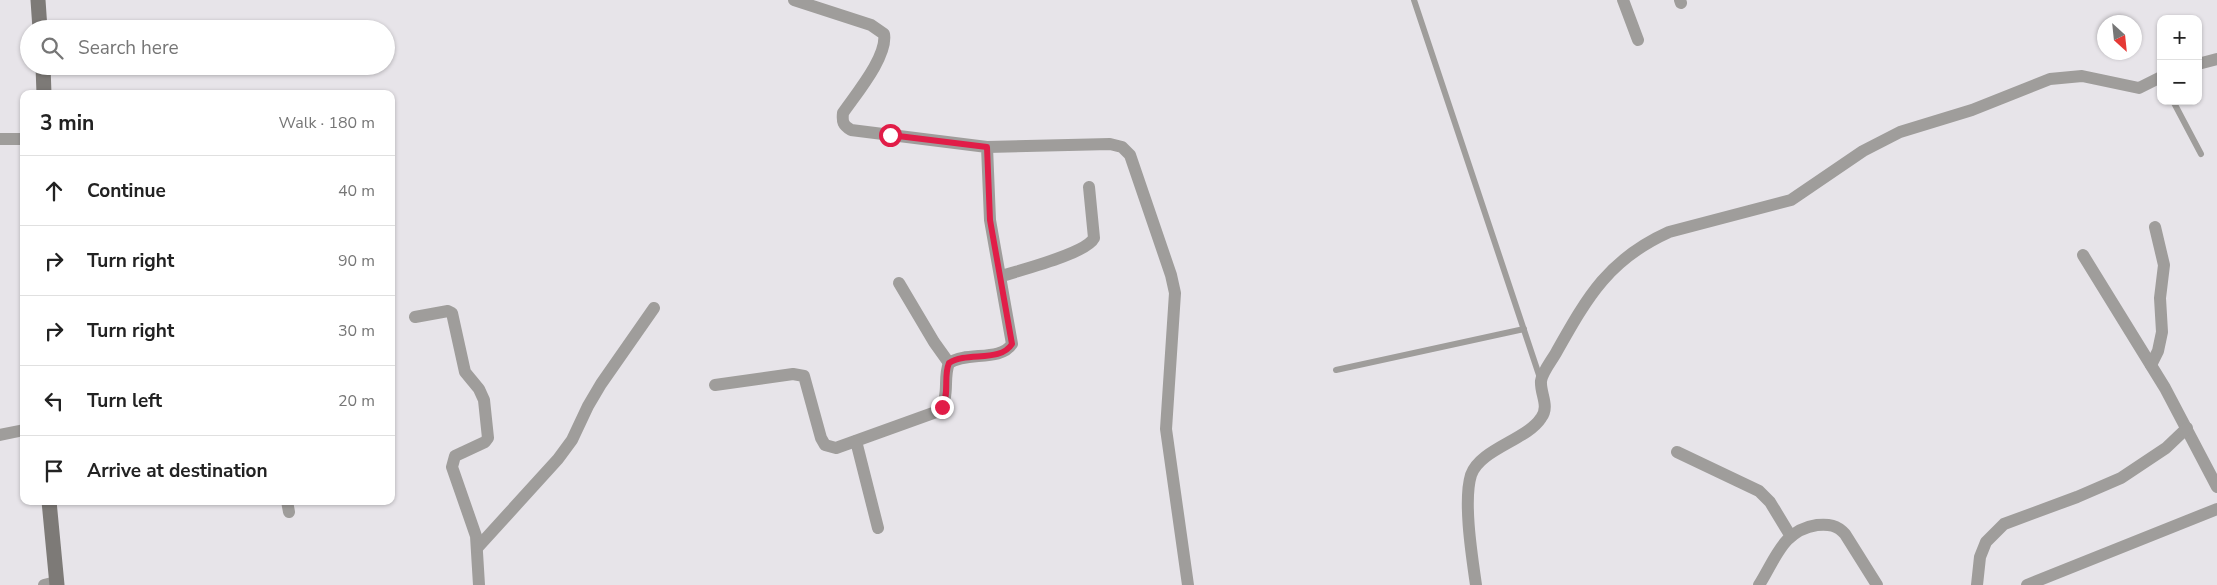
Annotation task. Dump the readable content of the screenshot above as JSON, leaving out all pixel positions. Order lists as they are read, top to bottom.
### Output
{
  "north": "bottom right",
  "page": {
    "map_buttons": ["+", "−"],
    "search": "Search here",
    "heading": ["3 min", "Walk · 180 m"],
    "list": [
      ["Continue", "40 m"],
      ["Turn right", "90 m"],
      ["Turn right", "30 m"],
      ["Turn left", "20 m"],
      "Arrive at destination"
    ]
  }
}
